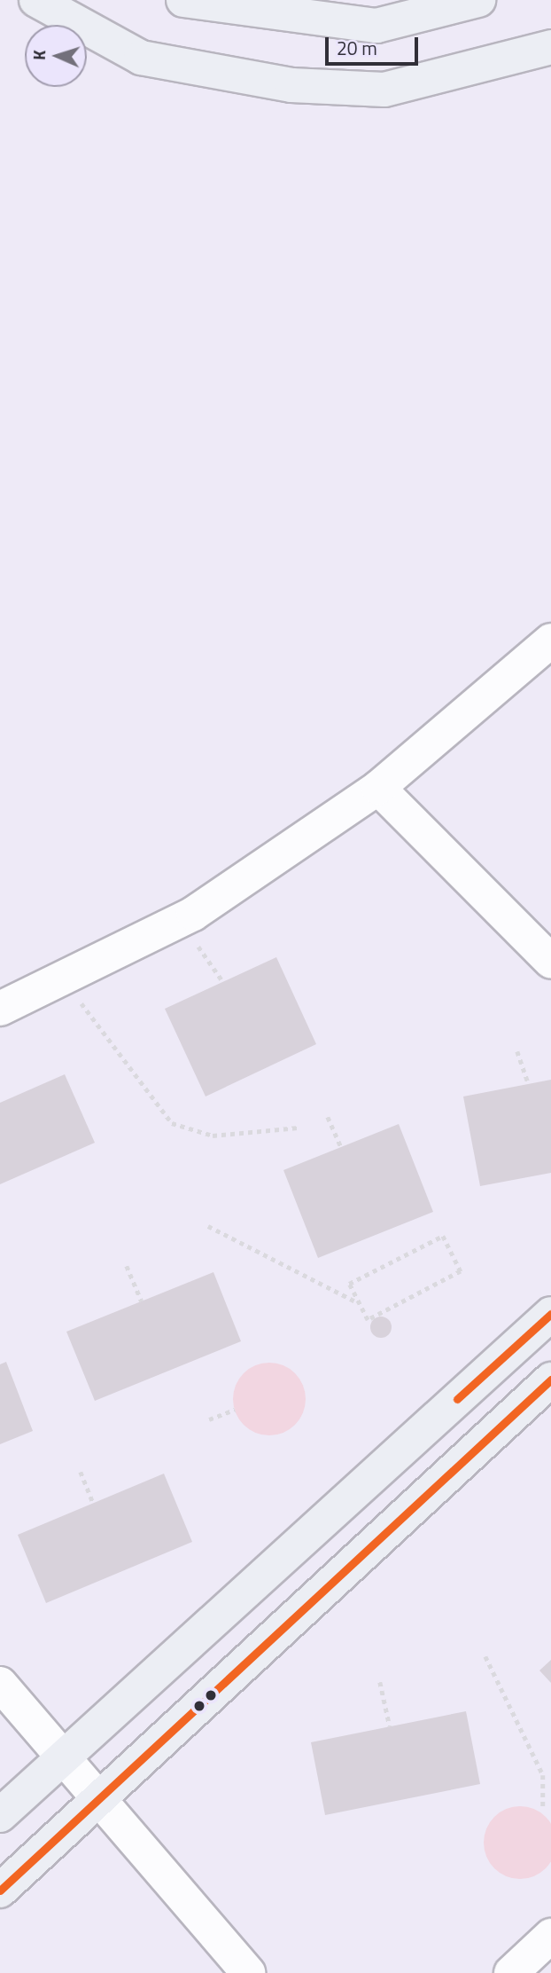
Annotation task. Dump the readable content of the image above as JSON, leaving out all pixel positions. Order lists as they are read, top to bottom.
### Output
{
  "scale_bar": "20 m",
  "north": "left"
}
